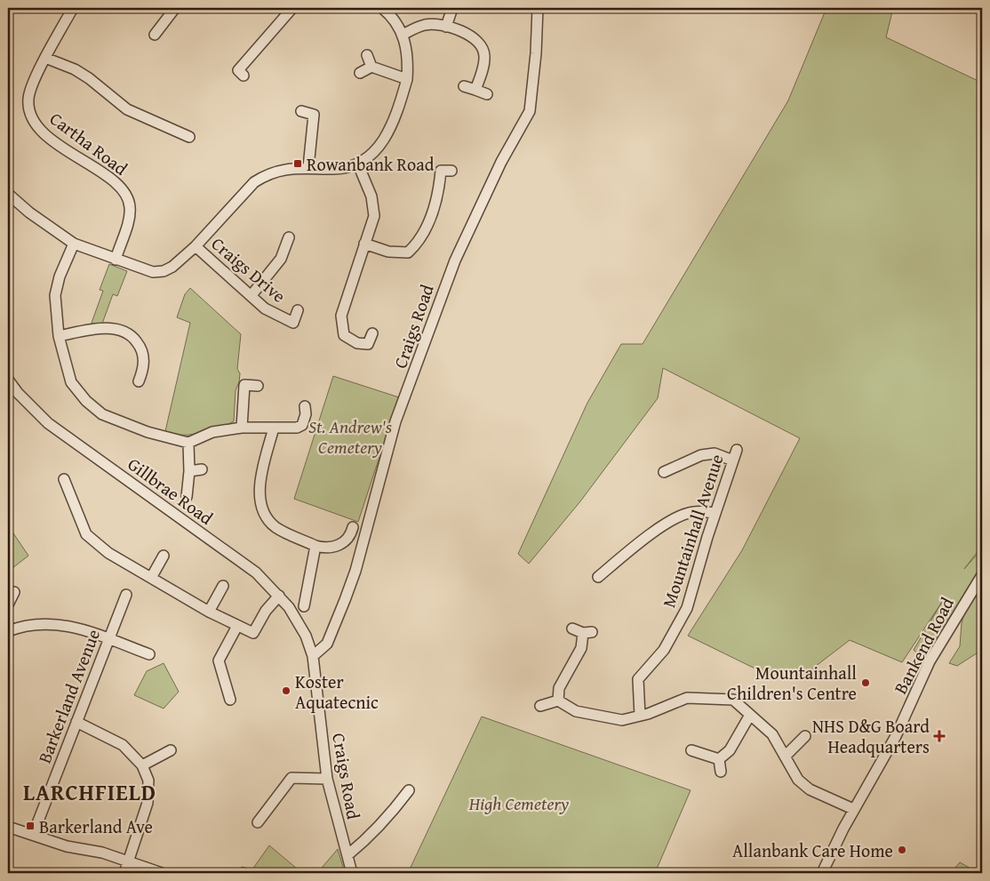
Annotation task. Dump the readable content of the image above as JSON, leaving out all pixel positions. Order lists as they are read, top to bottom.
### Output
{
  "streets": {
    "street": [
      "Cartha Road",
      "Craigs Drive",
      "Craigs Road",
      "Gillbrae Road",
      "Mountainhall Avenue",
      "Bankend Road",
      "Barkerland Avenue"
    ]
  },
  "crossings": [
    ["Craigs Road", "Gillbrae Road"]
  ],
  "districts": ["LARCHFIELD"],
  "parks": ["St. Andrew's Cemetery", "High Cemetery"],
  "places": {
    "transit": ["Rowanbank Road", "Barkerland Ave"],
    "other": ["Mountainhall Children's Centre", "Koster Aquatecnic", "Allanbank Care Home"],
    "health": ["NHS D&G Board Headquarters"]
  }
}
